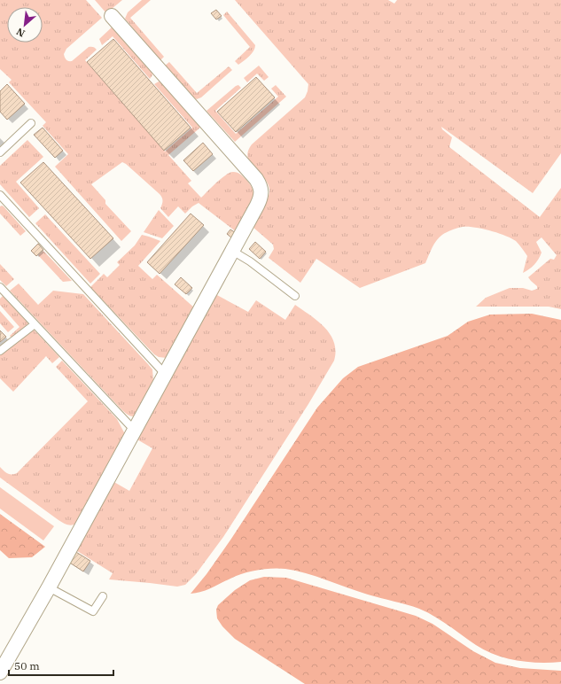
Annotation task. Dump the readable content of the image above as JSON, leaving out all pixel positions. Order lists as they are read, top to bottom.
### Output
{
  "scale_bar": "50 m",
  "north": "bottom left"
}
